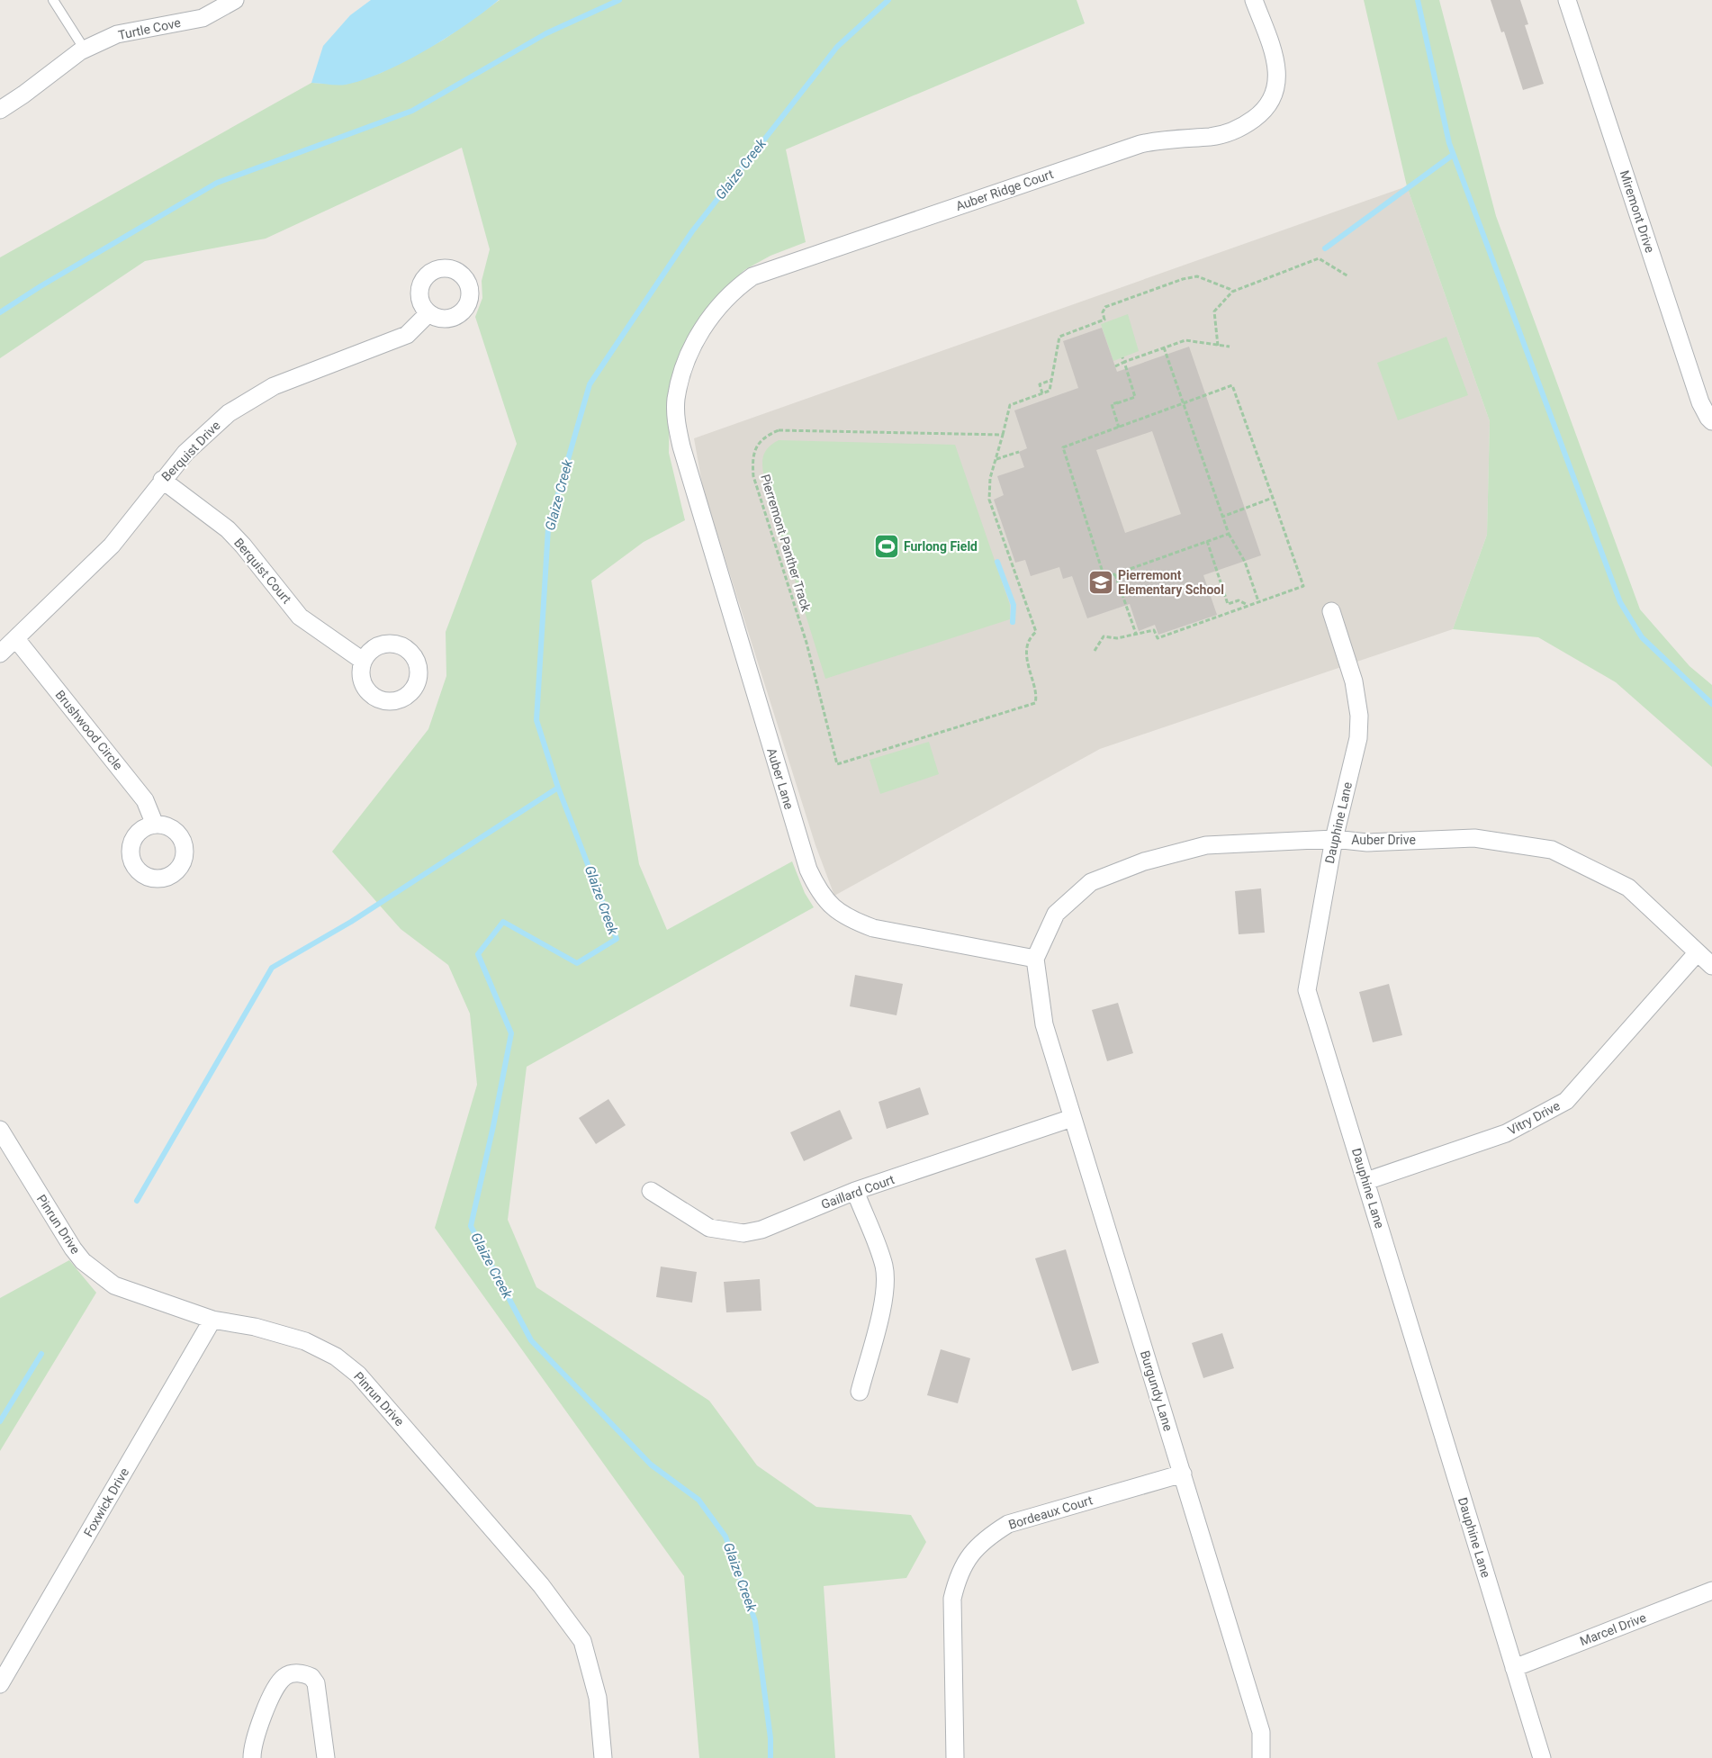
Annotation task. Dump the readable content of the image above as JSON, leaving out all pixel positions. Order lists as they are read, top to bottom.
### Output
{
  "streets": {
    "street": [
      "Turtle Cove",
      "Auber Ridge Court",
      "Miremont Drive",
      "Berquist Drive",
      "Berquist Court",
      "Brushwood Circle",
      "Auber Lane",
      "Dauphine Lane",
      "Auber Drive",
      "Vitry Drive",
      "Gaillard Court",
      "Pinrun Drive",
      "Burgundy Lane",
      "Foxwick Drive",
      "Bordeaux Court",
      "Marcel Drive"
    ],
    "path": ["Pierremont Panther Track"]
  },
  "crossings": [
    ["Auber Ridge Court", "Auber Lane"],
    ["Berquist Drive", "Berquist Court"],
    ["Berquist Drive", "Brushwood Circle"],
    ["Auber Lane", "Auber Drive"],
    ["Auber Lane", "Burgundy Lane"],
    ["Dauphine Lane", "Auber Drive"],
    ["Dauphine Lane", "Vitry Drive"],
    ["Dauphine Lane", "Marcel Drive"],
    ["Auber Drive", "Vitry Drive"],
    ["Auber Drive", "Burgundy Lane"],
    ["Gaillard Court", "Burgundy Lane"],
    ["Pinrun Drive", "Foxwick Drive"],
    ["Burgundy Lane", "Bordeaux Court"]
  ],
  "water": ["Glaize Creek"],
  "places": {
    "sports": ["Furlong Field"],
    "school or university": ["Pierremont Elementary School"]
  }
}
